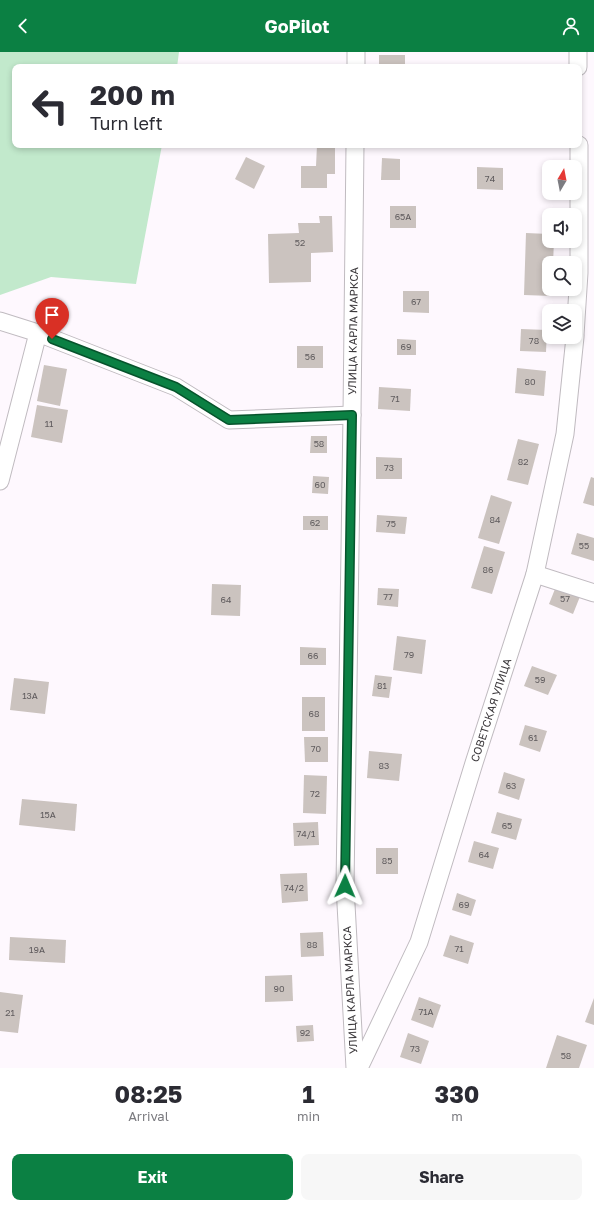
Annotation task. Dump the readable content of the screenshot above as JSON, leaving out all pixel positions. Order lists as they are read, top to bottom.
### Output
{
  "streets": {
    "street": ["УЛИЦА КАРЛА МАРКСА", "СОВЕТСКАЯ УЛИЦА"]
  },
  "house_numbers": [
    "74",
    "65А",
    "52",
    "67",
    "78",
    "69",
    "56",
    "80",
    "71",
    "11",
    "58",
    "82",
    "73",
    "60",
    "84",
    "62",
    "75",
    "55",
    "86",
    "77",
    "57",
    "64",
    "79",
    "66",
    "59",
    "81",
    "13А",
    "68",
    "61",
    "70",
    "83",
    "63",
    "72",
    "15А",
    "65",
    "74/1",
    "64",
    "85",
    "74/2",
    "69",
    "88",
    "71",
    "19А",
    "90",
    "71А",
    "21",
    "92",
    "73",
    "58"
  ],
  "north": "top",
  "page": {
    "header": "GoPilot",
    "turn": ["200 m", "Turn left"],
    "eta": [
      "08:25",
      "Arrival",
      "1",
      "min",
      "330",
      "m"
    ],
    "buttons": ["Exit", "Share"]
  }
}
